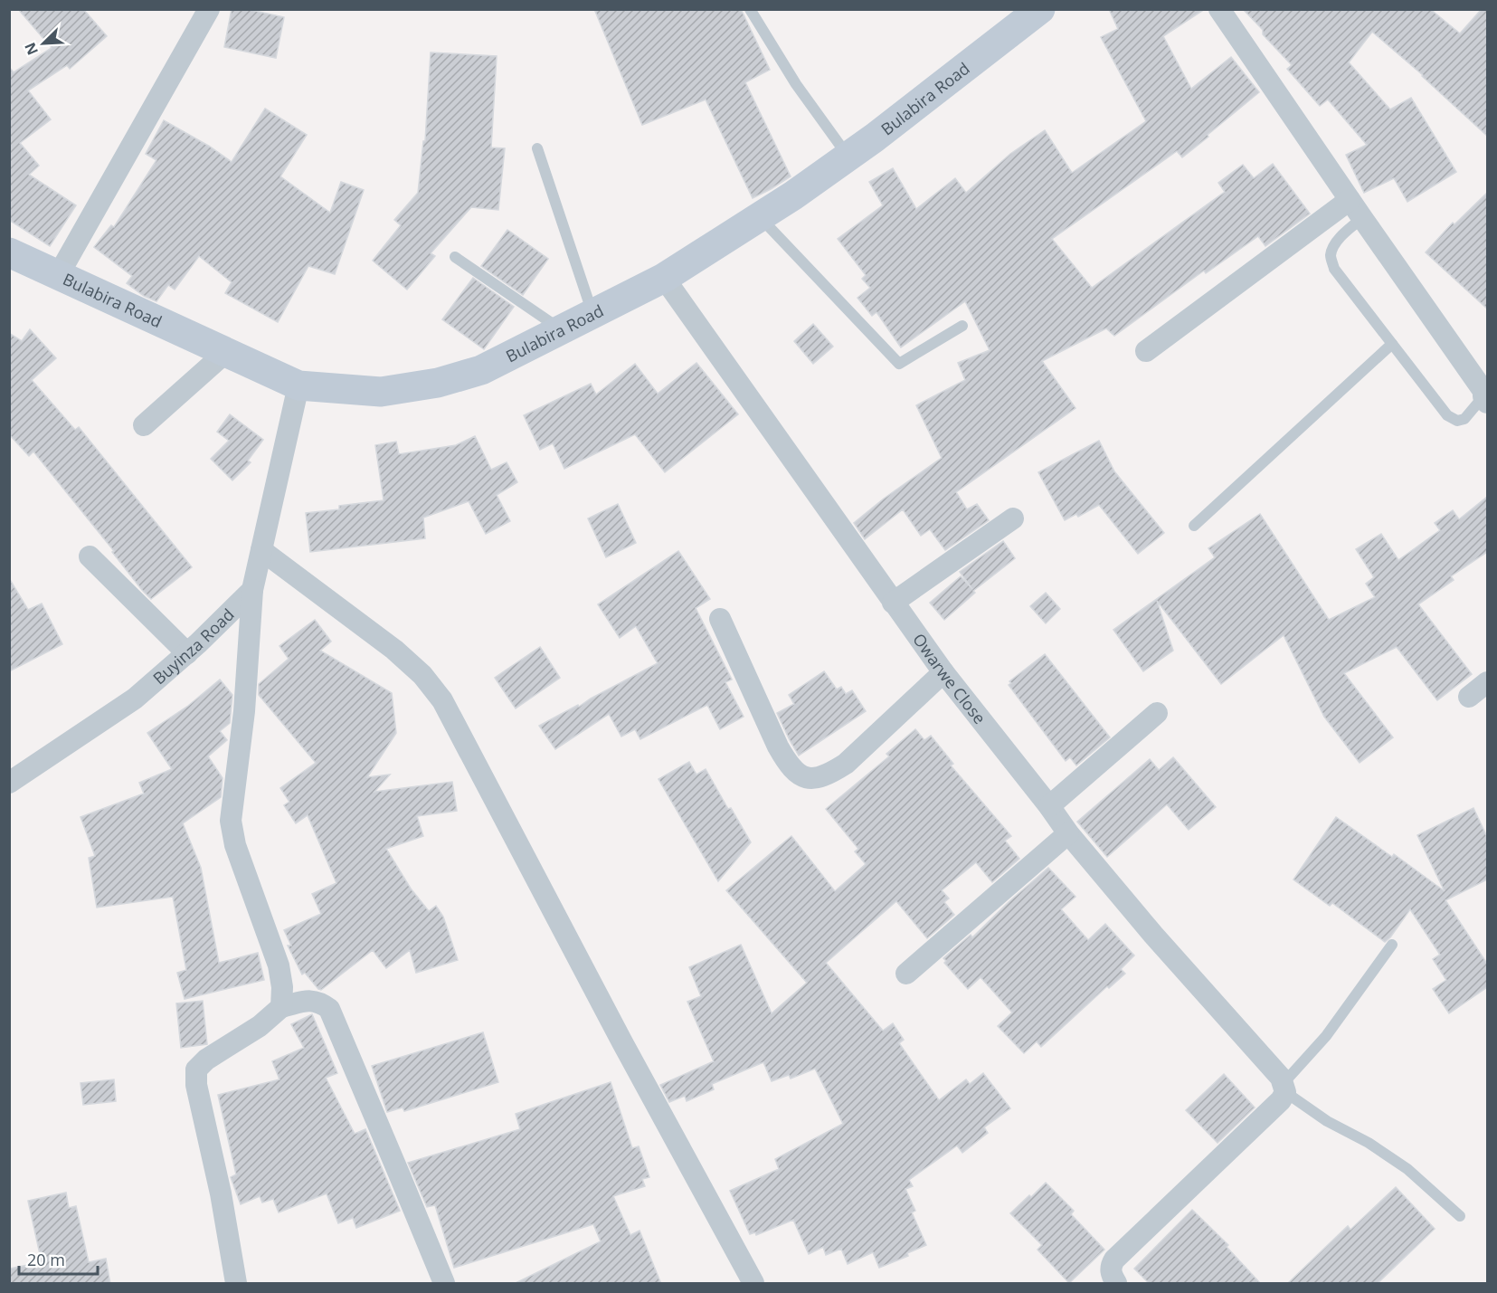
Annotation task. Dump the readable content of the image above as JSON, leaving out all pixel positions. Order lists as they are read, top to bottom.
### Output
{
  "streets": {
    "street": ["Bulabira Road", "Buyinza Road", "Owarwe Close"]
  },
  "crossings": [
    ["Bulabira Road", "Owarwe Close"]
  ],
  "scale_bar": "20 m",
  "north": "bottom left"
}
